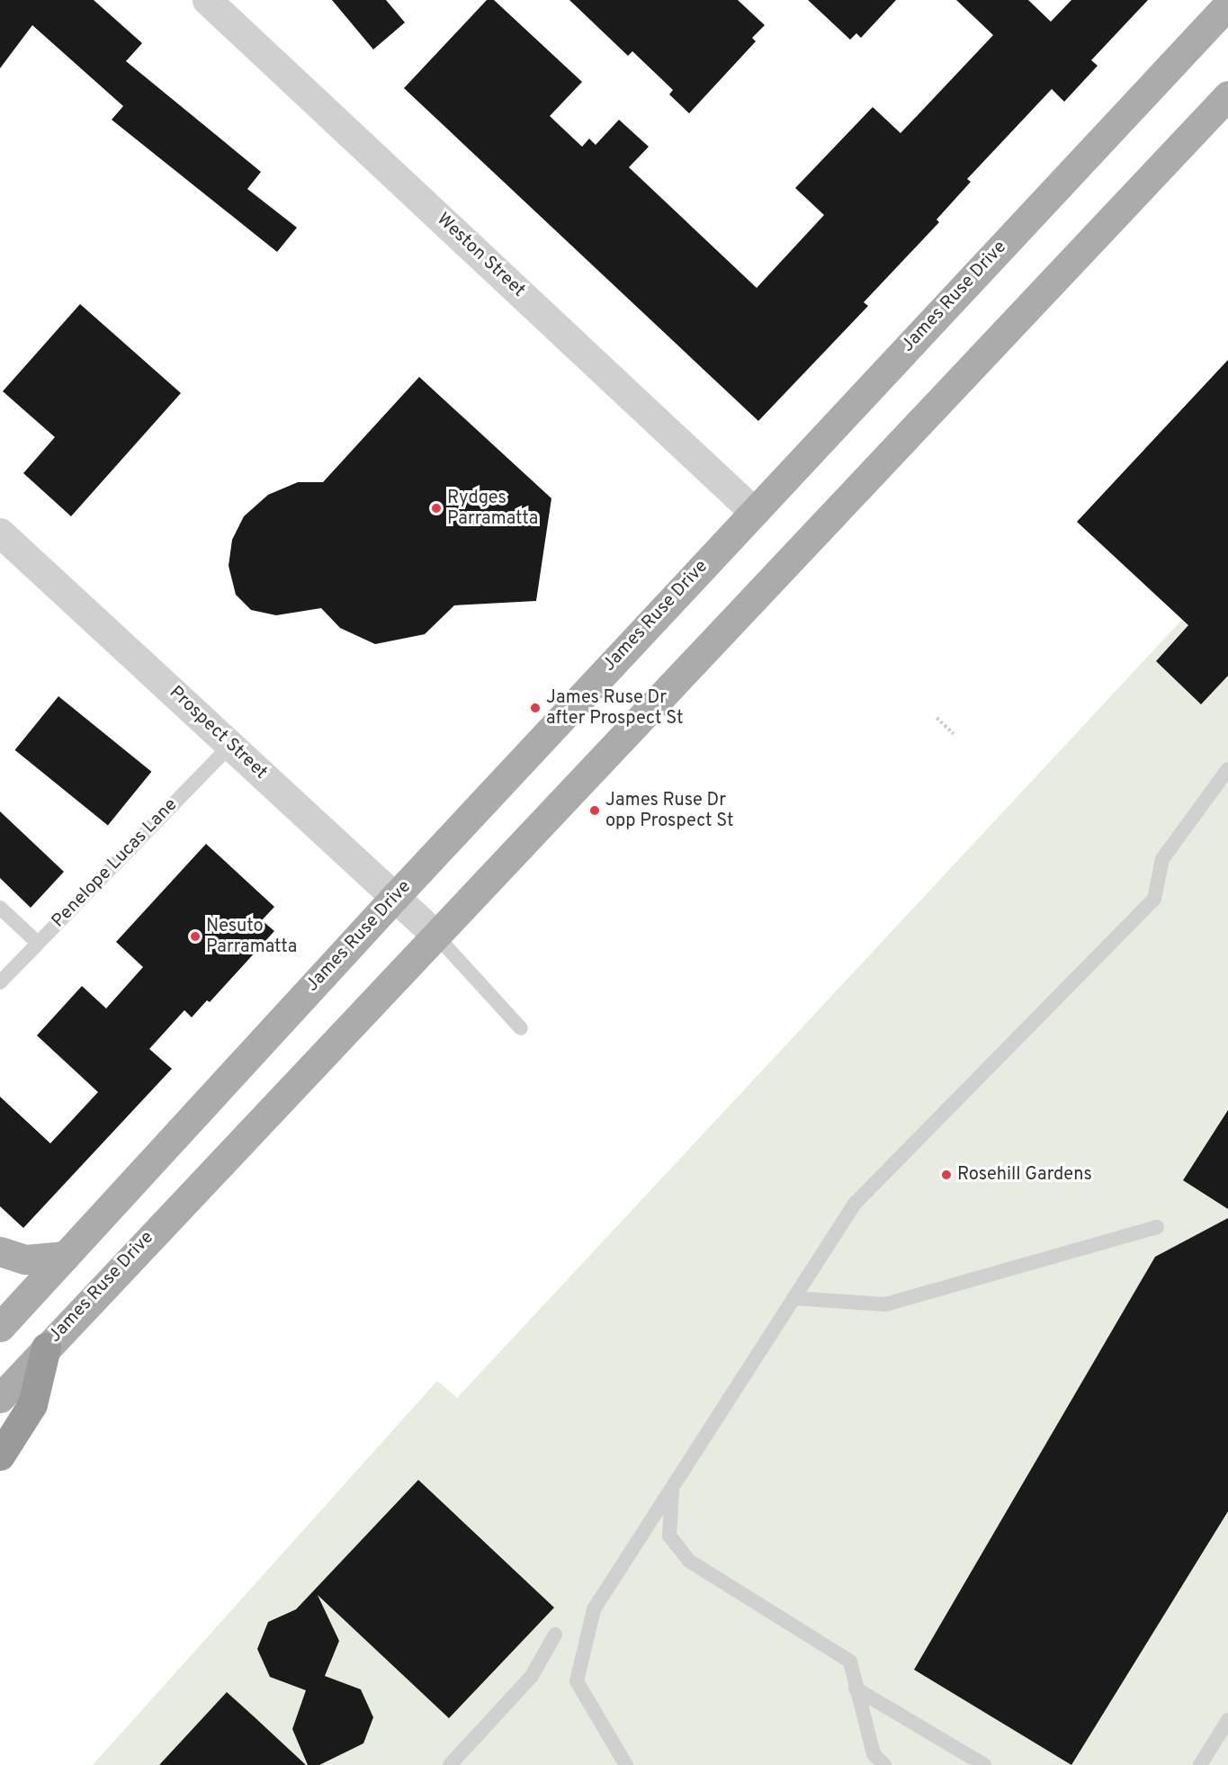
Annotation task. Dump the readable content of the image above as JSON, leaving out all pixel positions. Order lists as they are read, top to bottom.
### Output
{
  "streets": {
    "main road": ["James Ruse Drive"],
    "street": ["Weston Street", "Prospect Street"],
    "lane": ["Penelope Lucas Lane"]
  },
  "crossings": [
    ["Weston Street", "James Ruse Drive"],
    ["James Ruse Drive", "Prospect Street"],
    ["Prospect Street", "Penelope Lucas Lane"]
  ],
  "places": [
    "Rydges Parramatta",
    "James Ruse Dr after Prospect St",
    "James Ruse Dr opp Prospect St",
    "Nesuto Parramatta",
    "Rosehill Gardens"
  ]
}
